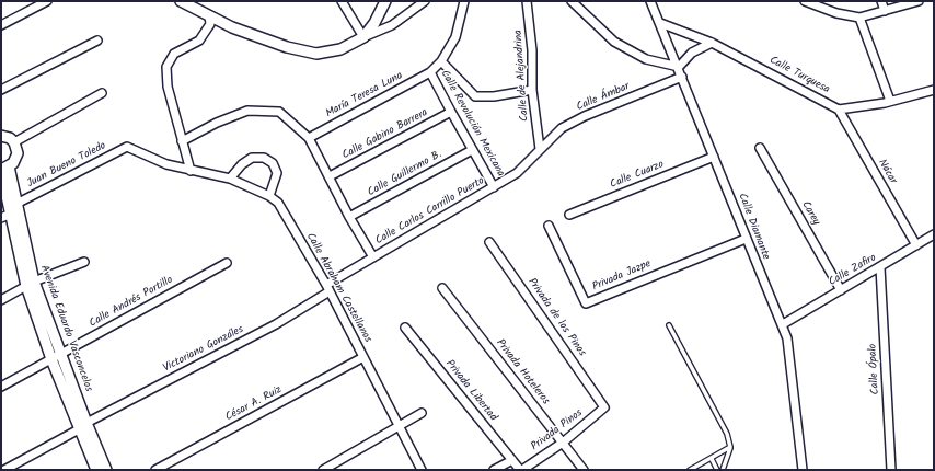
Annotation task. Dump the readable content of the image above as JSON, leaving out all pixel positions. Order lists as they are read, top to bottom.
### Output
{
  "streets": {
    "street": [
      "Calle de Alejandrina",
      "Calle Turquesa",
      "María Teresa Luna",
      "Calle Ámbar",
      "Calle Revolución Mexicana",
      "Calle Gabino Barrera",
      "Juan Bueno Toledo",
      "Nácar",
      "Calle Guillermo B.",
      "Calle Cuarzo",
      "Calle Carlos Carrillo Puerto",
      "Carey",
      "Calle Diamante",
      "Calle Zafiro",
      "Privada Jazpe",
      "Calle Abraham Castellanos",
      "Calle Andrés Portillo",
      "Privada de los Pinos",
      "Avenida Eduardo Vasconcelos",
      "Victoriano Gonzáles",
      "Calle Ópalo",
      "Privada Hoteleros",
      "Privada Libertad",
      "César A. Ruiz",
      "Privada Pinos"
    ]
  },
  "crossings": [
    ["Calle de Alejandrina", "Calle Ámbar"],
    ["Calle de Alejandrina", "Calle Carlos Carrillo Puerto"],
    ["Calle Turquesa", "Nácar"],
    ["Calle Turquesa", "Calle Diamante"],
    ["María Teresa Luna", "Calle Revolución Mexicana"],
    ["Calle Ámbar", "Calle Carlos Carrillo Puerto"],
    ["Calle Ámbar", "Calle Diamante"],
    ["Calle Revolución Mexicana", "Calle Gabino Barrera"],
    ["Calle Revolución Mexicana", "Calle Guillermo B."],
    ["Calle Revolución Mexicana", "Calle Carlos Carrillo Puerto"],
    ["Juan Bueno Toledo", "Calle Abraham Castellanos"],
    ["Juan Bueno Toledo", "Avenida Eduardo Vasconcelos"],
    ["Nácar", "Calle Zafiro"],
    ["Calle Cuarzo", "Calle Diamante"],
    ["Calle Carlos Carrillo Puerto", "Calle Abraham Castellanos"],
    ["Calle Carlos Carrillo Puerto", "Victoriano Gonzáles"],
    ["Carey", "Calle Zafiro"],
    ["Calle Diamante", "Calle Zafiro"],
    ["Calle Diamante", "Privada Jazpe"],
    ["Calle Zafiro", "Calle Ópalo"],
    ["Calle Abraham Castellanos", "Victoriano Gonzáles"],
    ["Calle Abraham Castellanos", "César A. Ruiz"],
    ["Calle Andrés Portillo", "Avenida Eduardo Vasconcelos"],
    ["Privada de los Pinos", "Privada Pinos"],
    ["Avenida Eduardo Vasconcelos", "Victoriano Gonzáles"],
    ["Privada Hoteleros", "Privada Pinos"],
    ["Privada Libertad", "Privada Pinos"]
  ]
}
